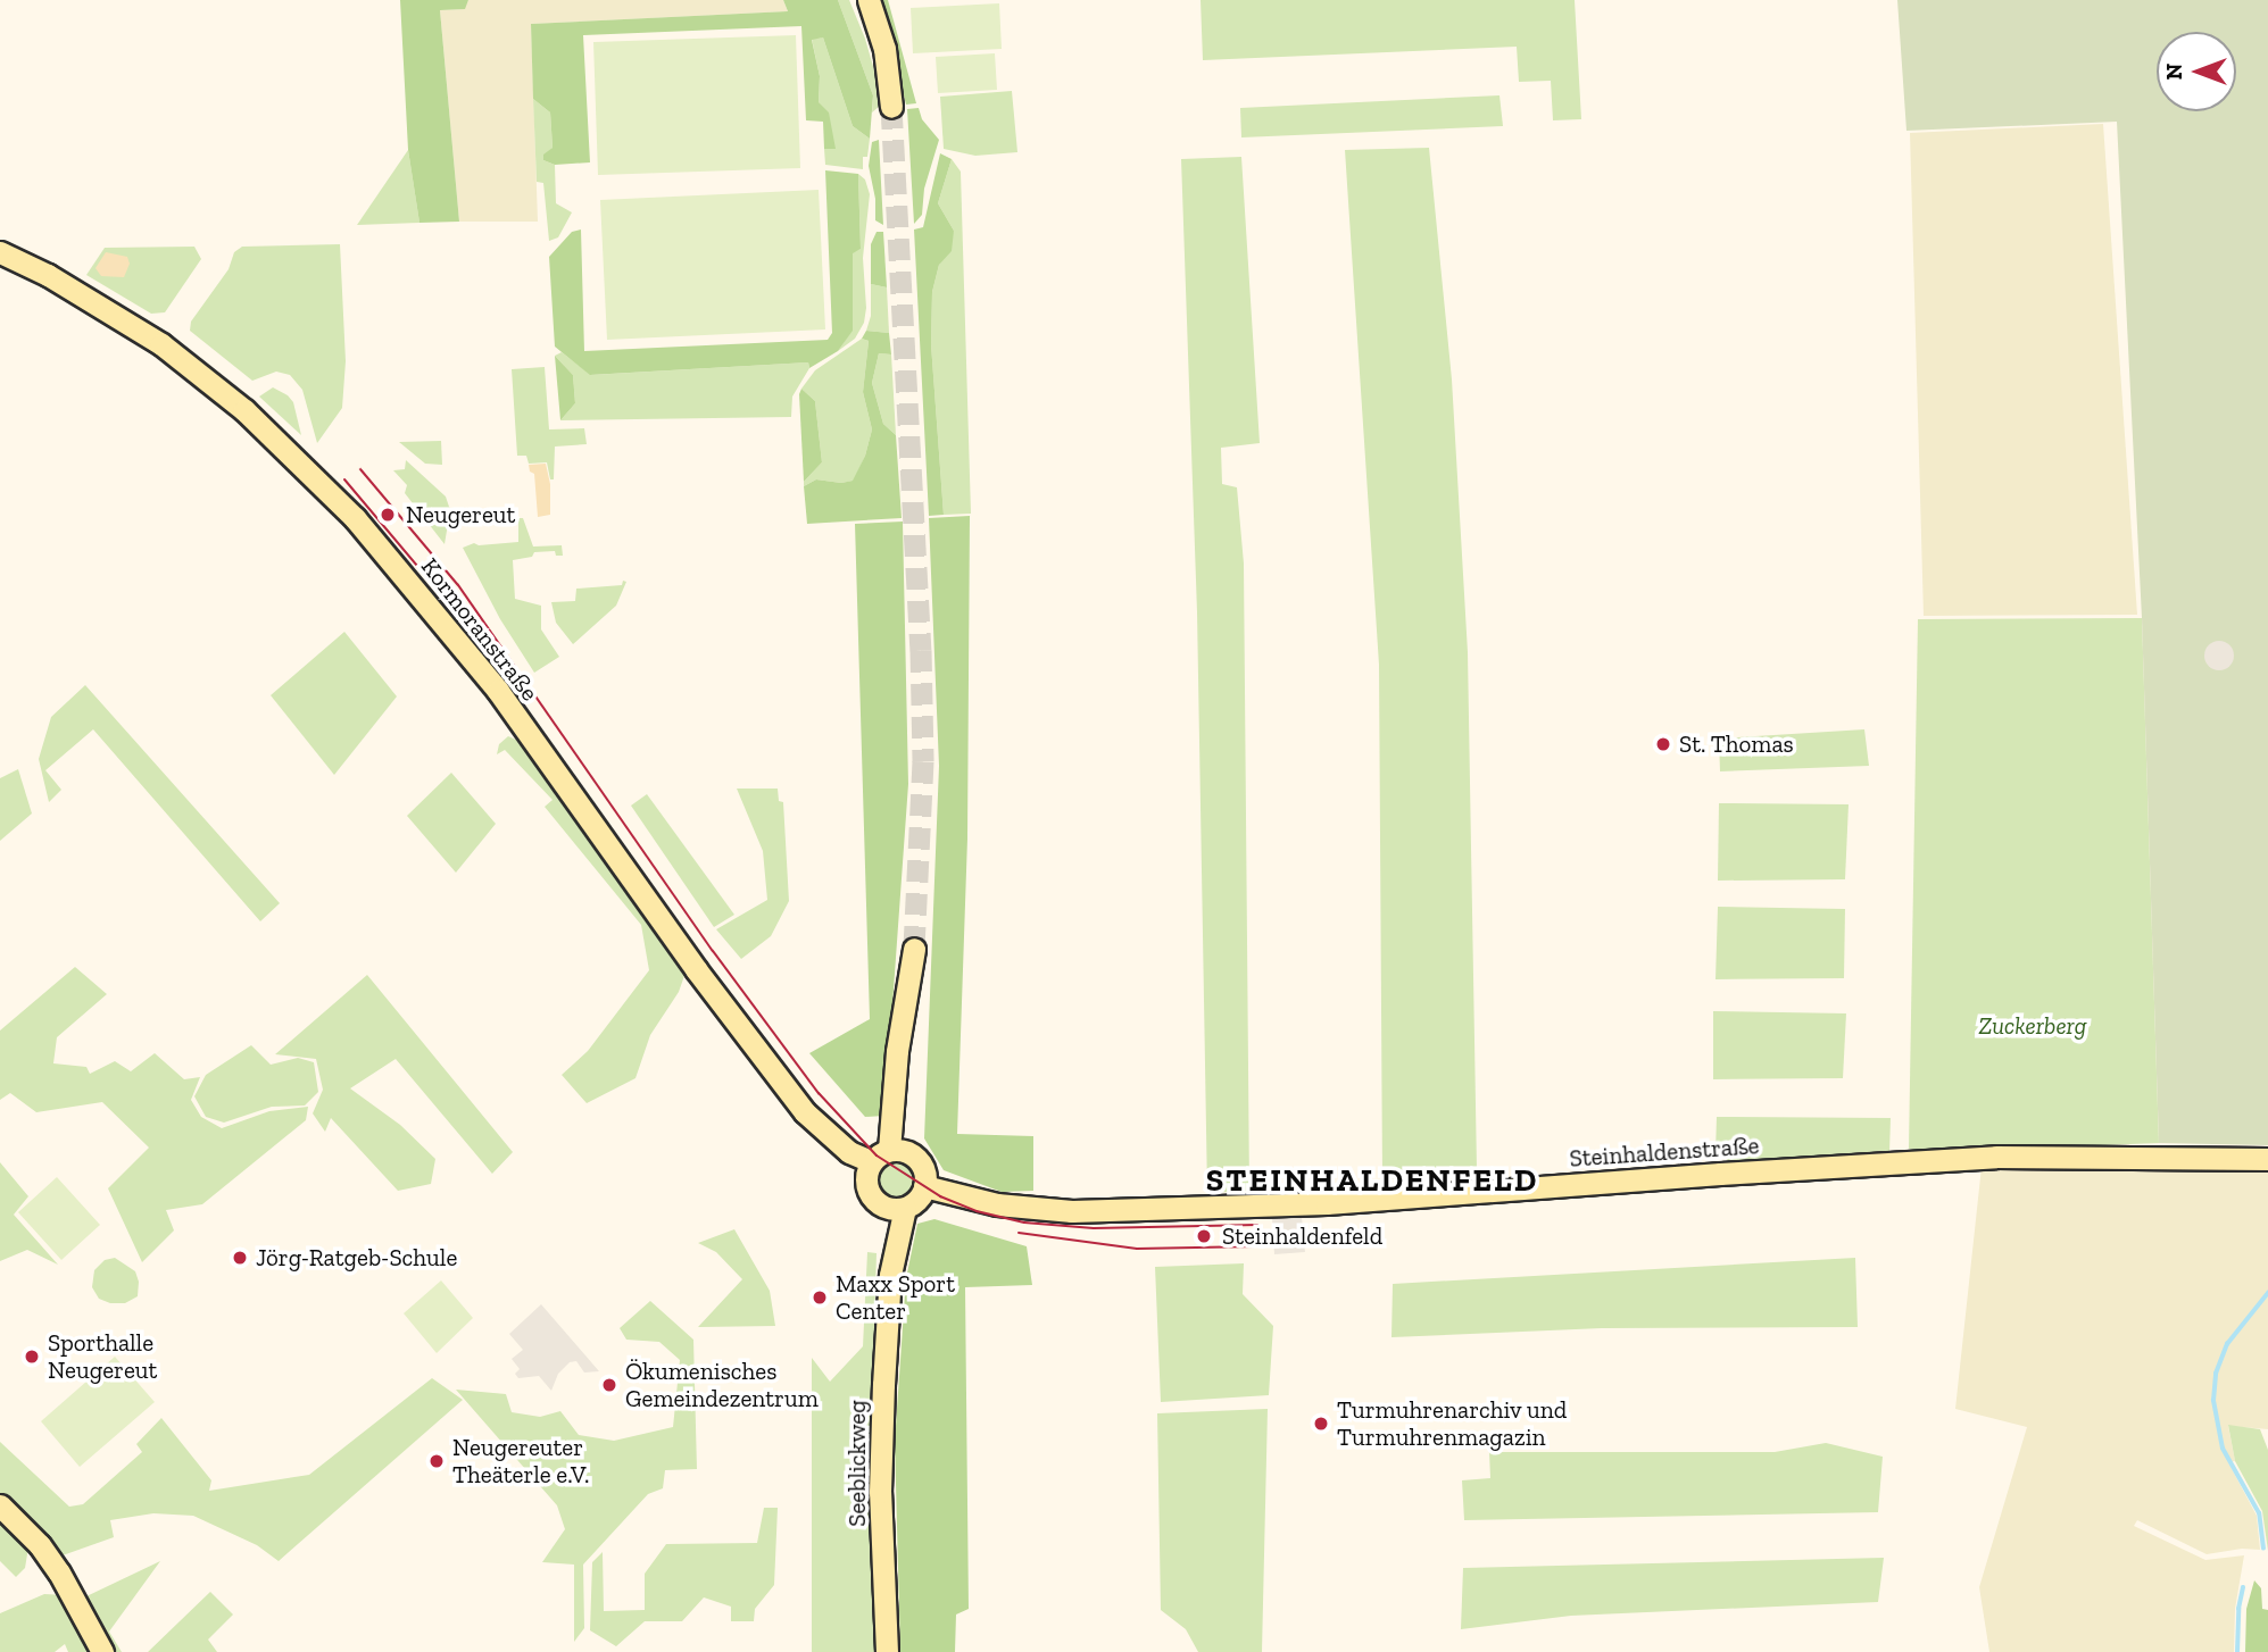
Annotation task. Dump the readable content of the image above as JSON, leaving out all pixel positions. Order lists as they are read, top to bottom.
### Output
{
  "streets": {
    "street": ["Kormoranstraße", "Steinhaldenstraße", "Seeblickweg"]
  },
  "crossings": [
    ["Kormoranstraße", "Steinhaldenstraße"],
    ["Kormoranstraße", "Seeblickweg"],
    ["Steinhaldenstraße", "Seeblickweg"]
  ],
  "districts": ["STEINHALDENFELD"],
  "parks": ["Zuckerberg"],
  "places": [
    "Neugereut",
    "St. Thomas",
    "Steinhaldenfeld",
    "Jörg-Ratgeb-Schule",
    "Maxx Sport Center",
    "Sporthalle Neugereut",
    "Ökumenisches Gemeindezentrum",
    "Turmuhrenarchiv und Turmuhrenmagazin",
    "Neugereuter Theäterle e.V."
  ],
  "north": "left"
}
